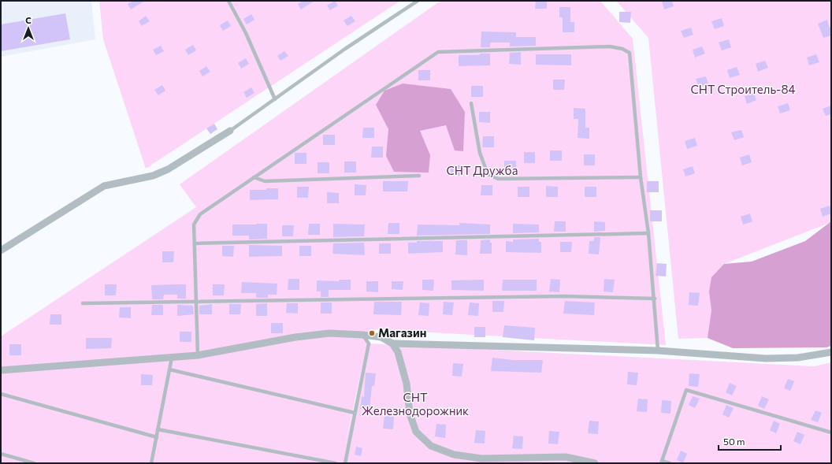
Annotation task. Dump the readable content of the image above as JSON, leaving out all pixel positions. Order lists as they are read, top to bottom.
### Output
{
  "parks": ["СНТ Строитель-84", "СНТ Дружба", "СНТ Железнодорожник"],
  "places": ["Магазин"],
  "scale_bar": "50 m",
  "north": "top"
}
